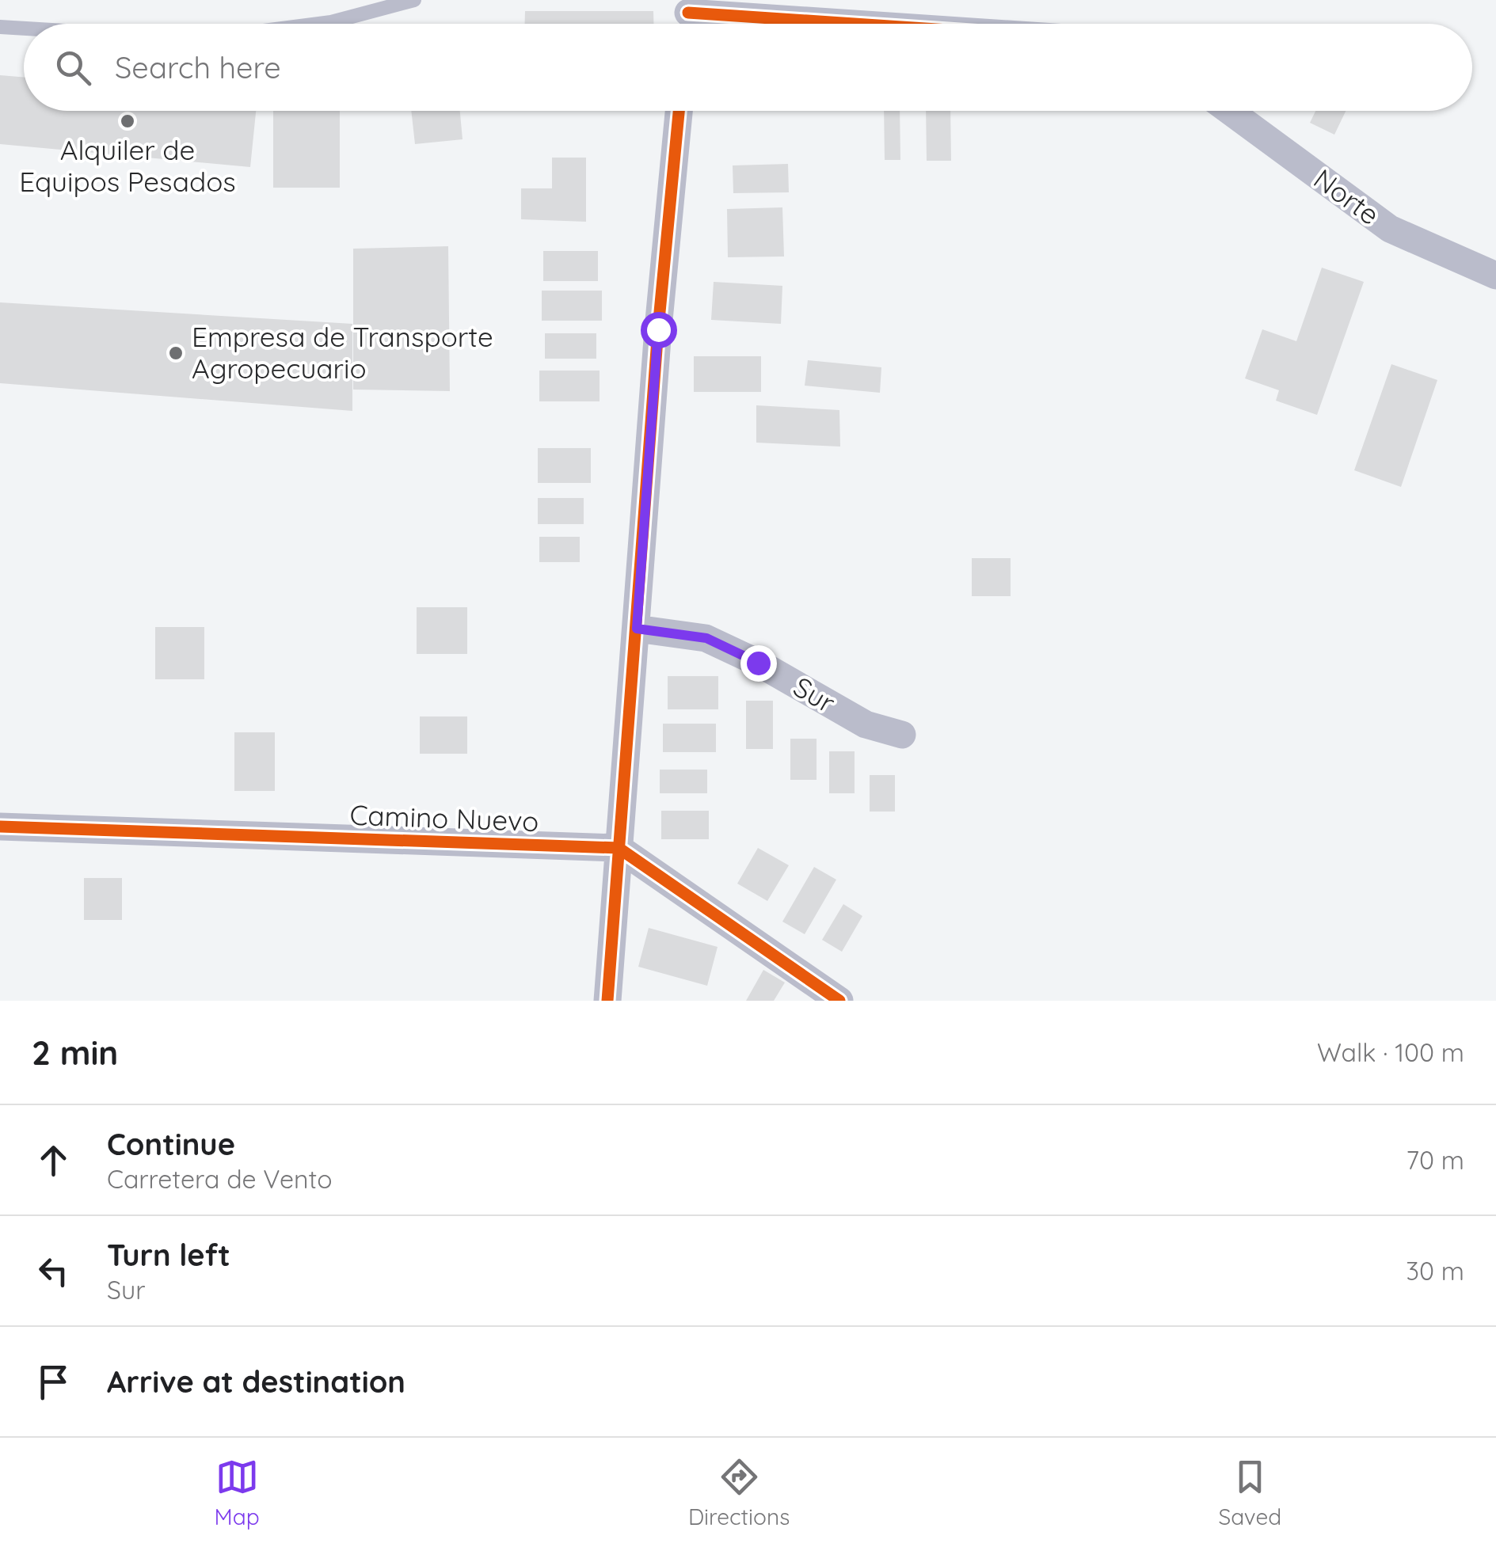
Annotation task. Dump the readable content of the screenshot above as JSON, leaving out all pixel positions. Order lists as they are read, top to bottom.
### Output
{
  "streets": {
    "street": ["Norte", "Sur", "Camino Nuevo"]
  },
  "places": ["Alquiler de Equipos Pesados", "Empresa de Transporte Agropecuario"],
  "page": {
    "search": "Search here",
    "heading": ["2 min", "Walk · 100 m"],
    "list": [
      ["Continue", "Carretera de Vento", "70 m"],
      ["Turn left", "Sur", "30 m"],
      "Arrive at destination"
    ],
    "nav": ["Map", "Directions", "Saved"]
  }
}
